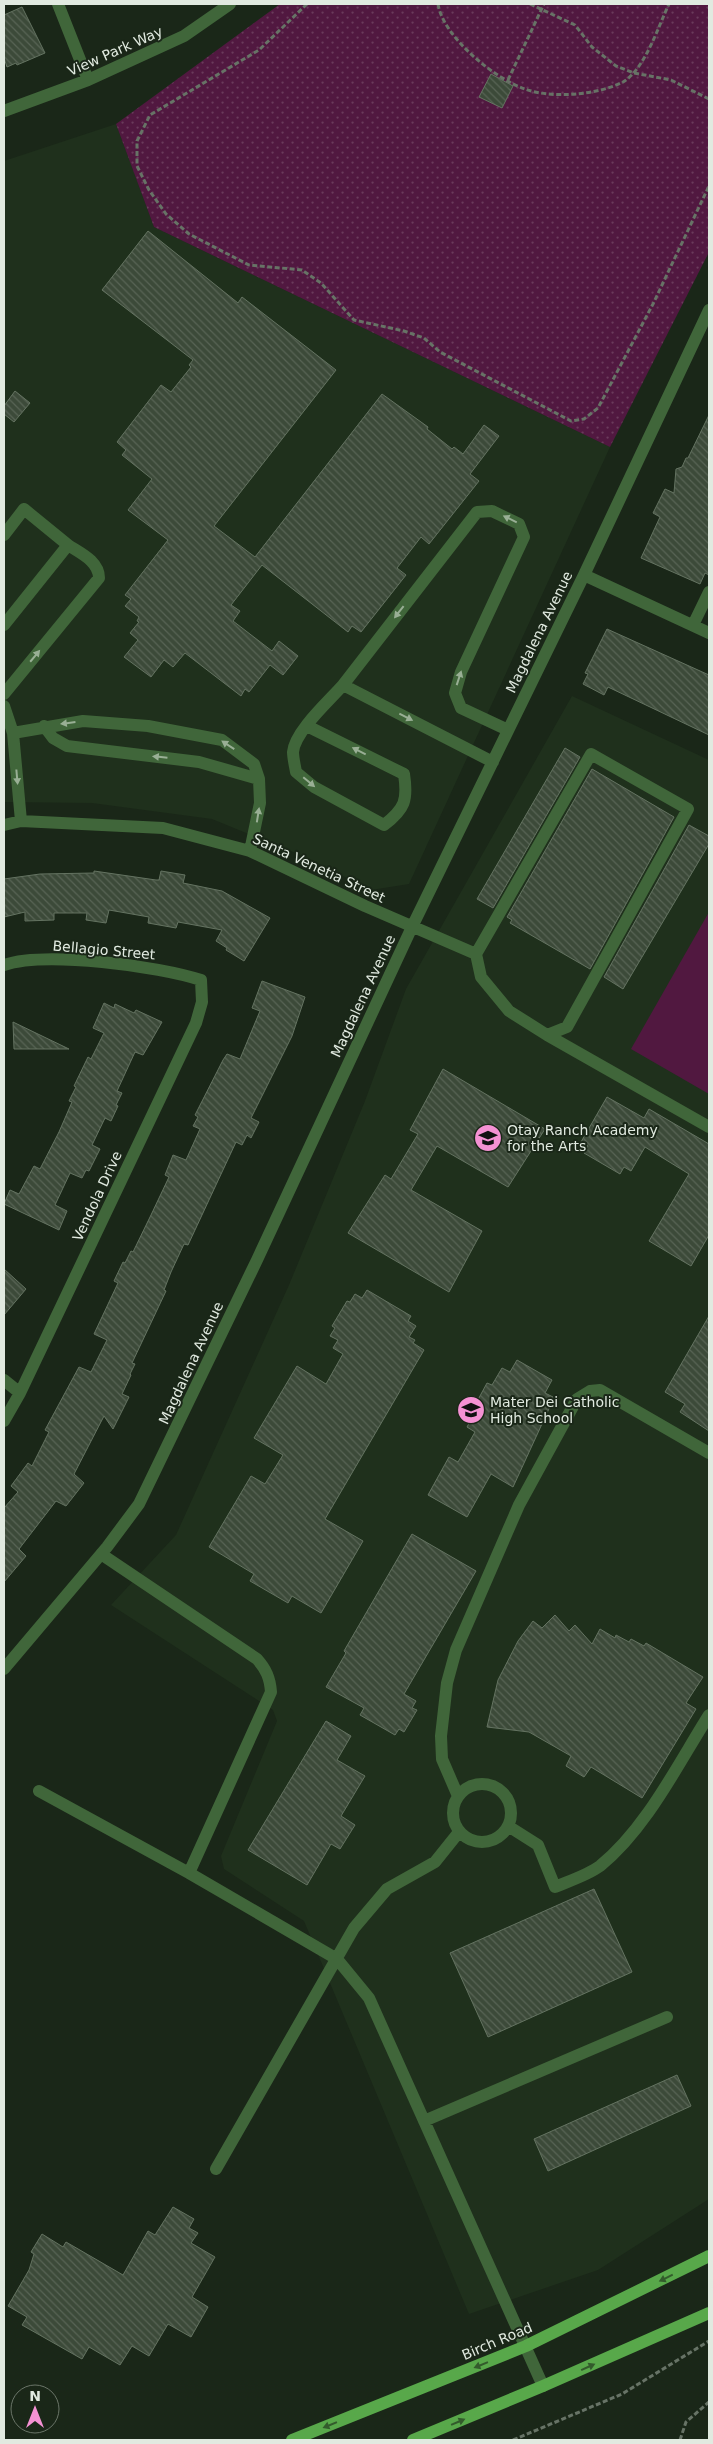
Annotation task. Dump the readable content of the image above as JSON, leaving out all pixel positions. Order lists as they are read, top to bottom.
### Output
{
  "streets": {
    "main road": ["Birch Road"],
    "street": [
      "View Park Way",
      "Magdalena Avenue",
      "Santa Venetia Street",
      "Bellagio Street",
      "Vendola Drive"
    ]
  },
  "crossings": [
    ["Magdalena Avenue", "Santa Venetia Street"],
    ["Bellagio Street", "Vendola Drive"]
  ],
  "places": {
    "school or university": ["Otay Ranch Academy for the Arts", "Mater Dei Catholic High School"]
  },
  "north": "top"
}
